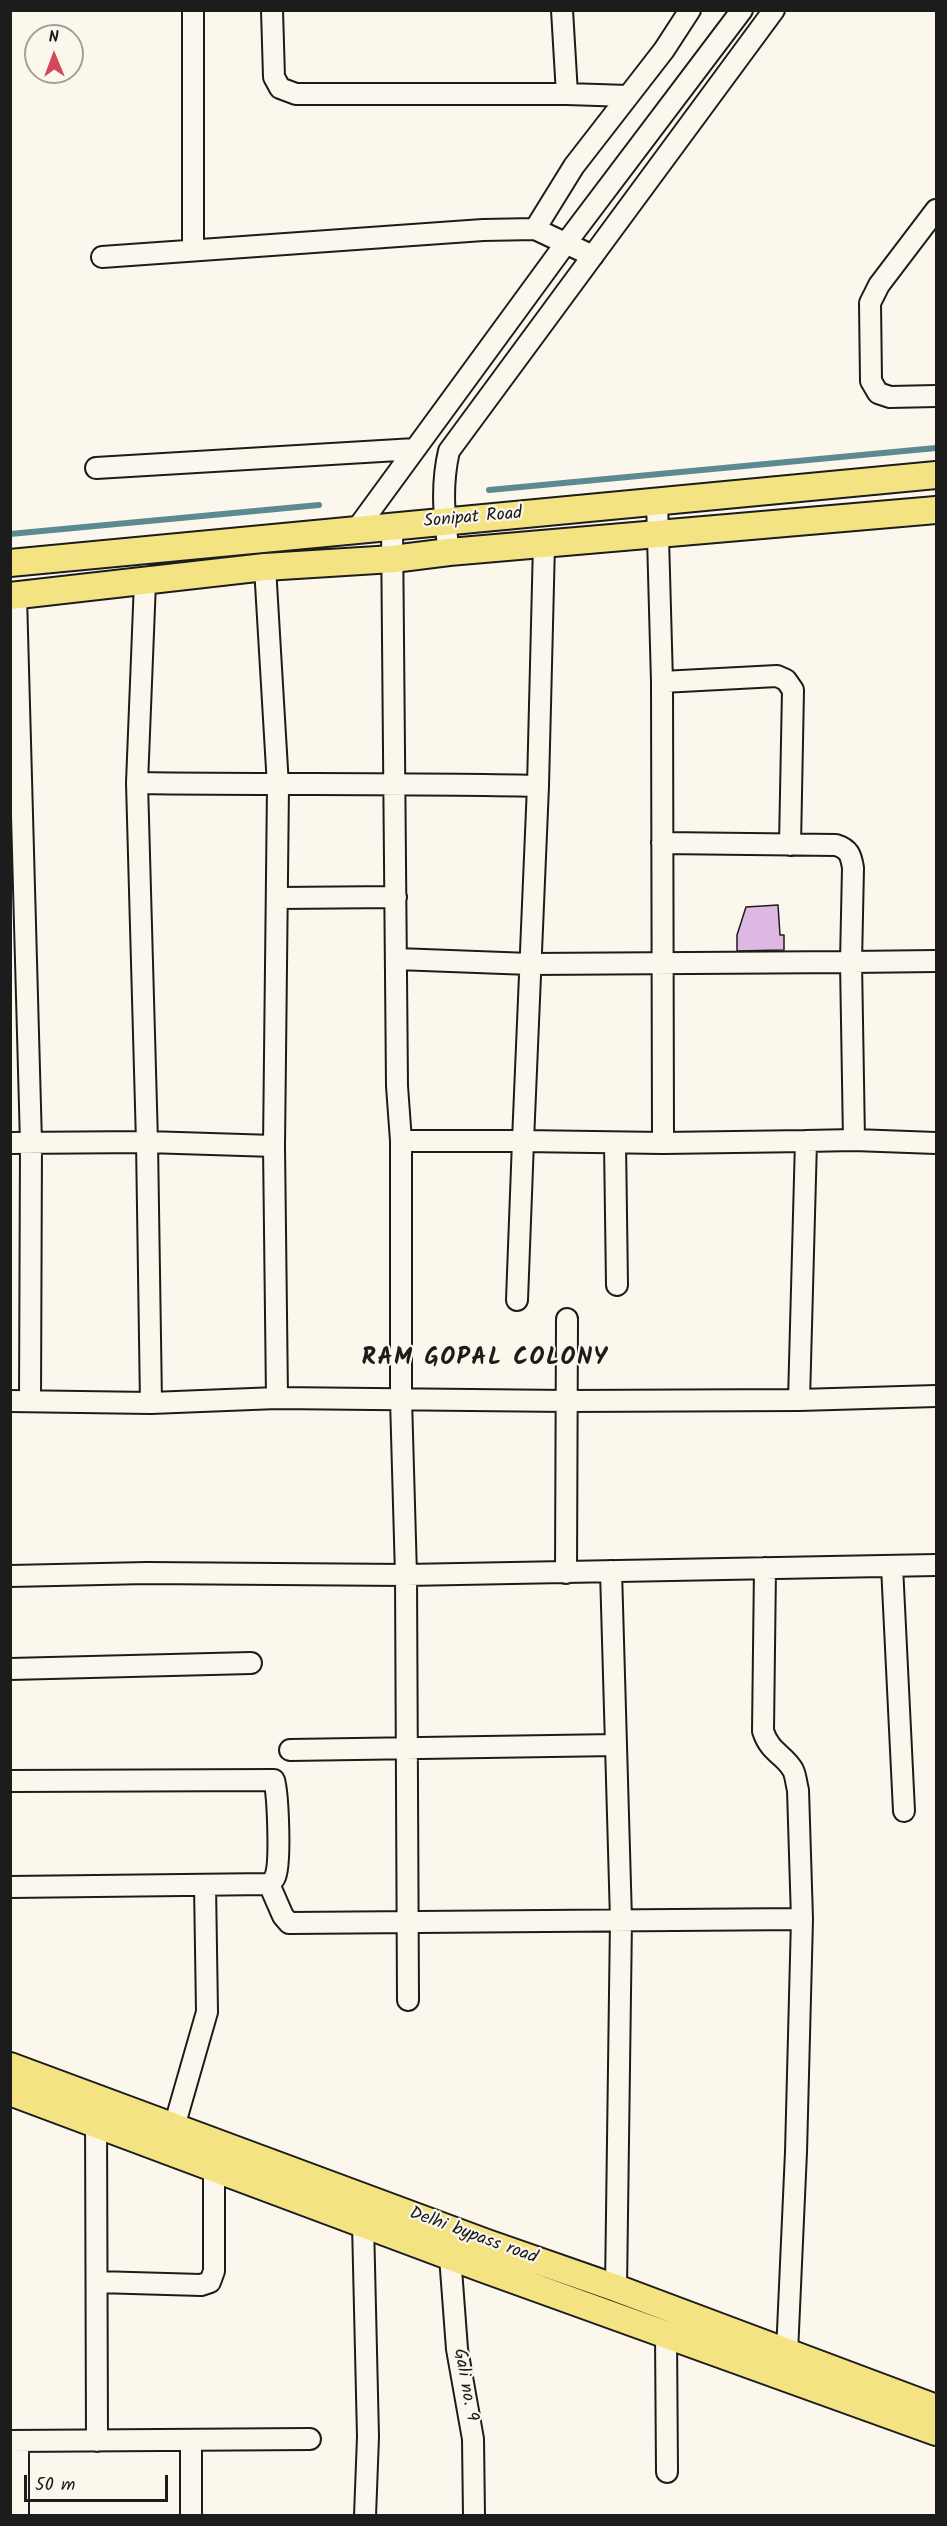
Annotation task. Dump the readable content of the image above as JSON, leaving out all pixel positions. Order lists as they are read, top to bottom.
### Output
{
  "streets": {
    "main road": ["Sonipat Road", "Delhi bypass road"],
    "street": ["Gali no. 9"]
  },
  "crossings": [
    ["Delhi bypass road", "Gali no. 9"]
  ],
  "districts": ["RAM GOPAL COLONY"],
  "scale_bar": "50 m",
  "north": "top"
}
